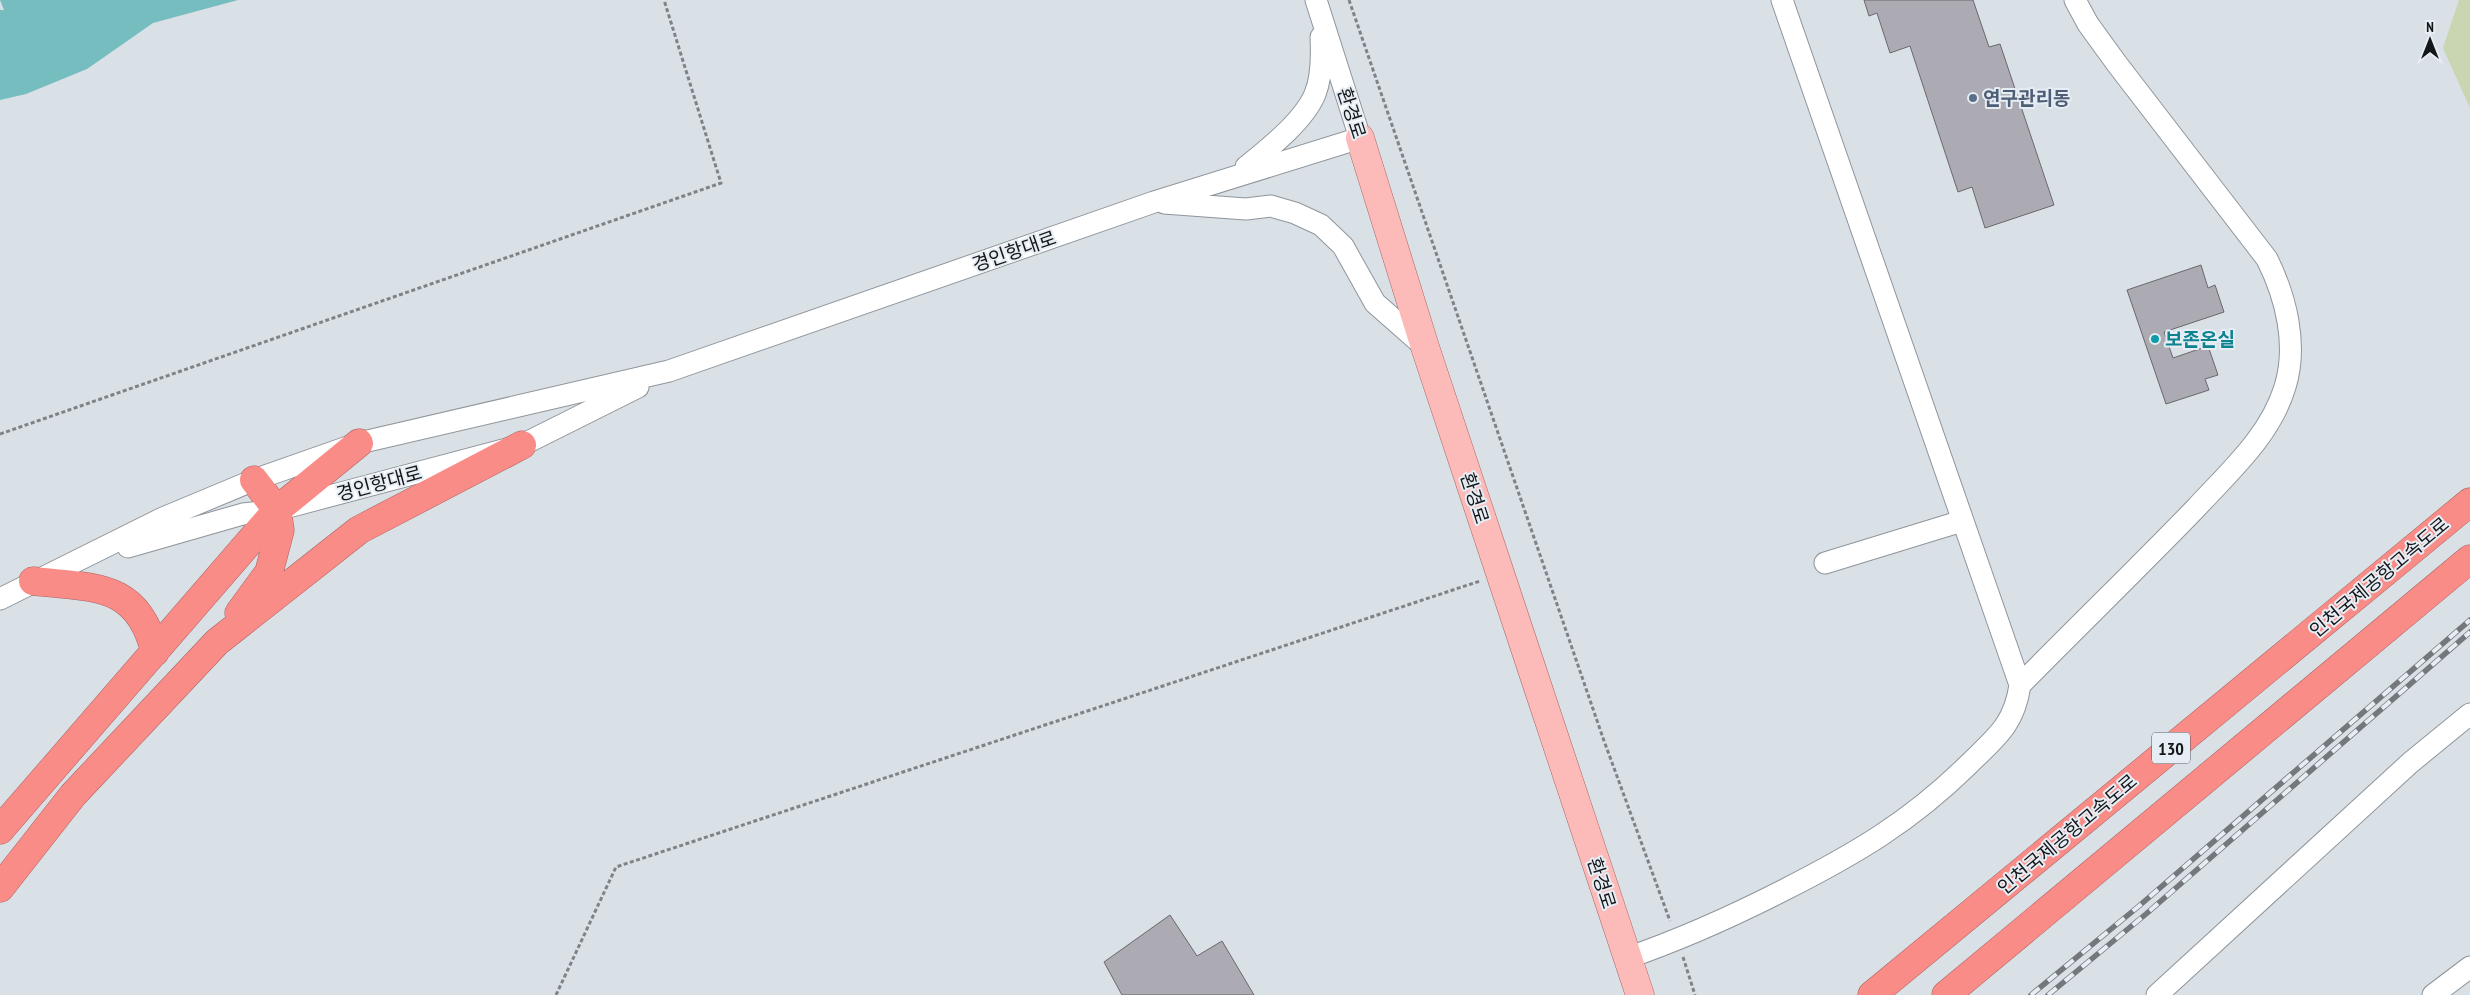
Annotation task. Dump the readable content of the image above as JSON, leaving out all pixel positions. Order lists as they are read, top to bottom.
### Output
{
  "streets": {
    "highway": ["인천국제공항고속도로", "130"],
    "main road": ["환경로"],
    "street": ["경인항대로"]
  },
  "crossings": [
    ["환경로", "경인항대로"]
  ],
  "places": ["연구관리동", "보존온실"],
  "north": "top"
}
